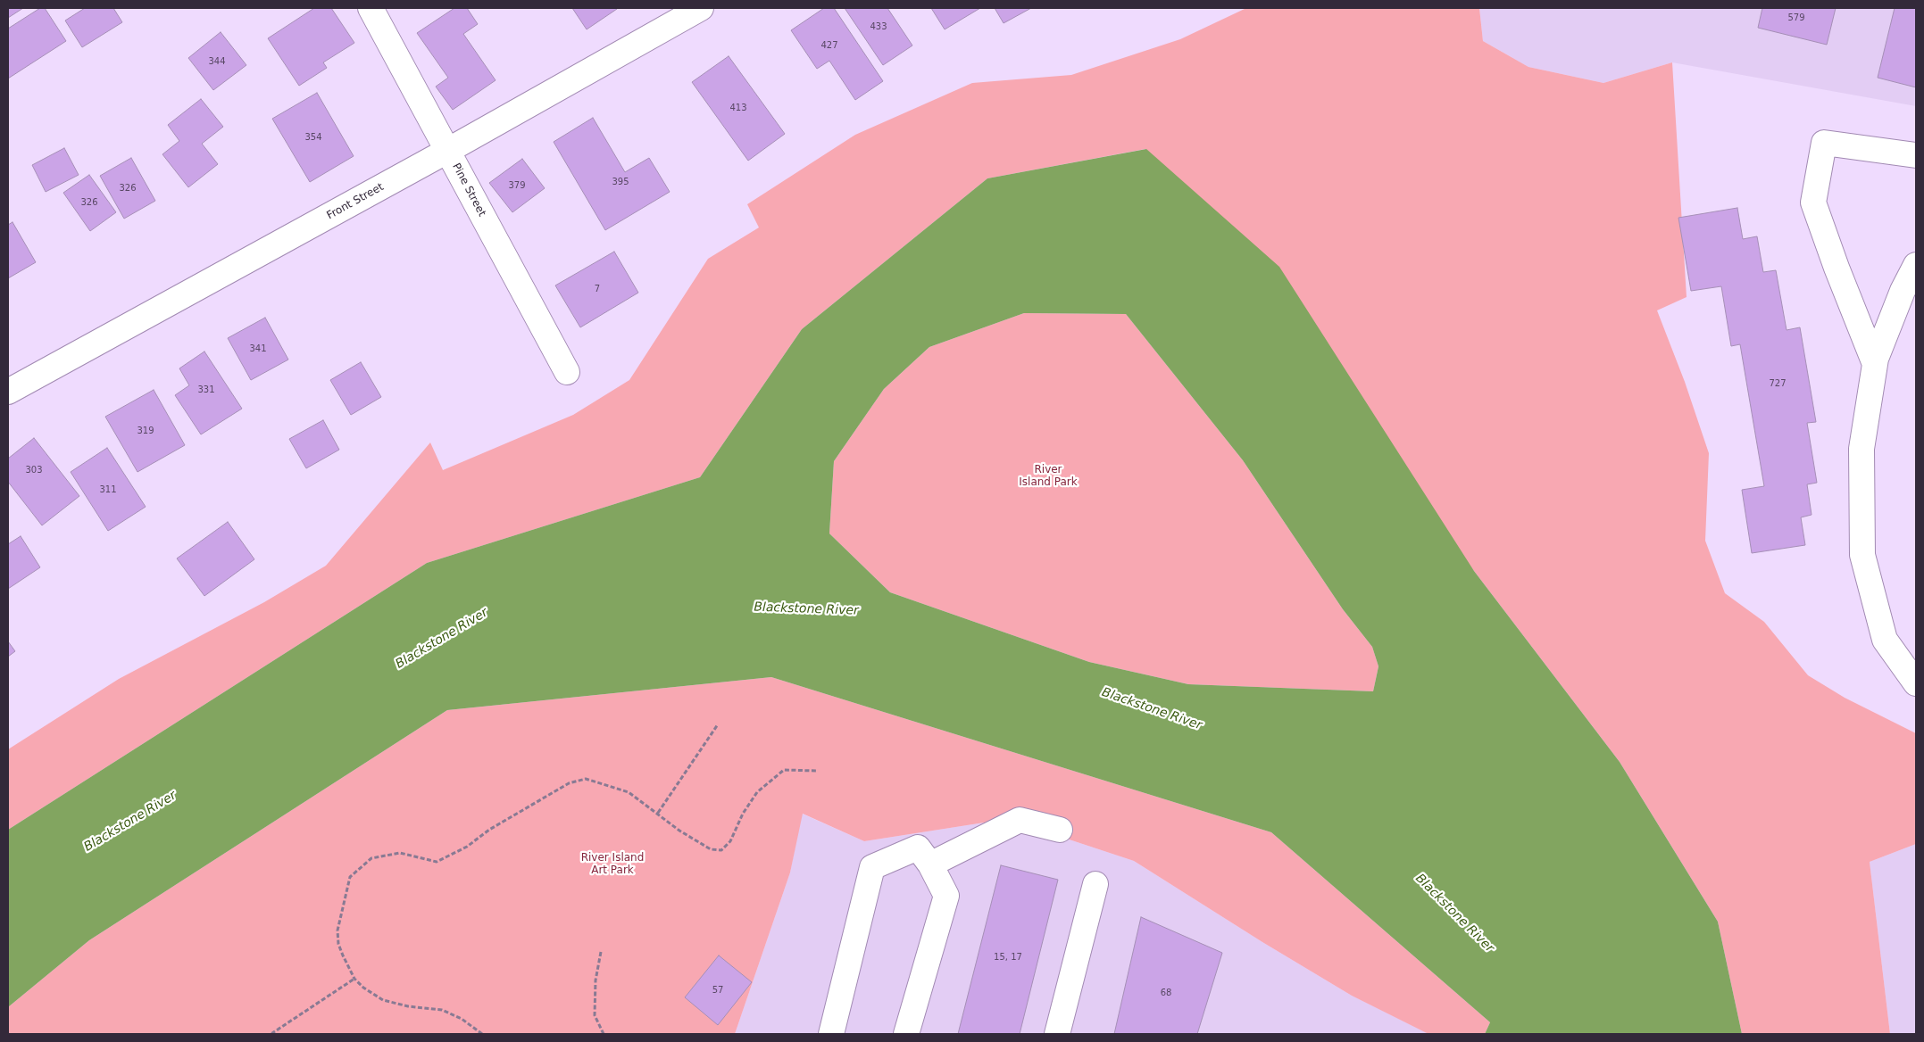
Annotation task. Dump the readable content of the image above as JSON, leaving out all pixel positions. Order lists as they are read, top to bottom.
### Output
{
  "streets": {
    "street": ["Pine Street", "Front Street"]
  },
  "crossings": [
    ["Pine Street", "Front Street"]
  ],
  "water": ["Blackstone River"],
  "parks": ["River Island Park", "River Island Art Park"],
  "house_numbers": [
    "579",
    "433",
    "427",
    "344",
    "413",
    "354",
    "395",
    "379",
    "326",
    "326",
    "7",
    "341",
    "727",
    "331",
    "319",
    "303",
    "311",
    "15, 17",
    "57",
    "68"
  ]
}
